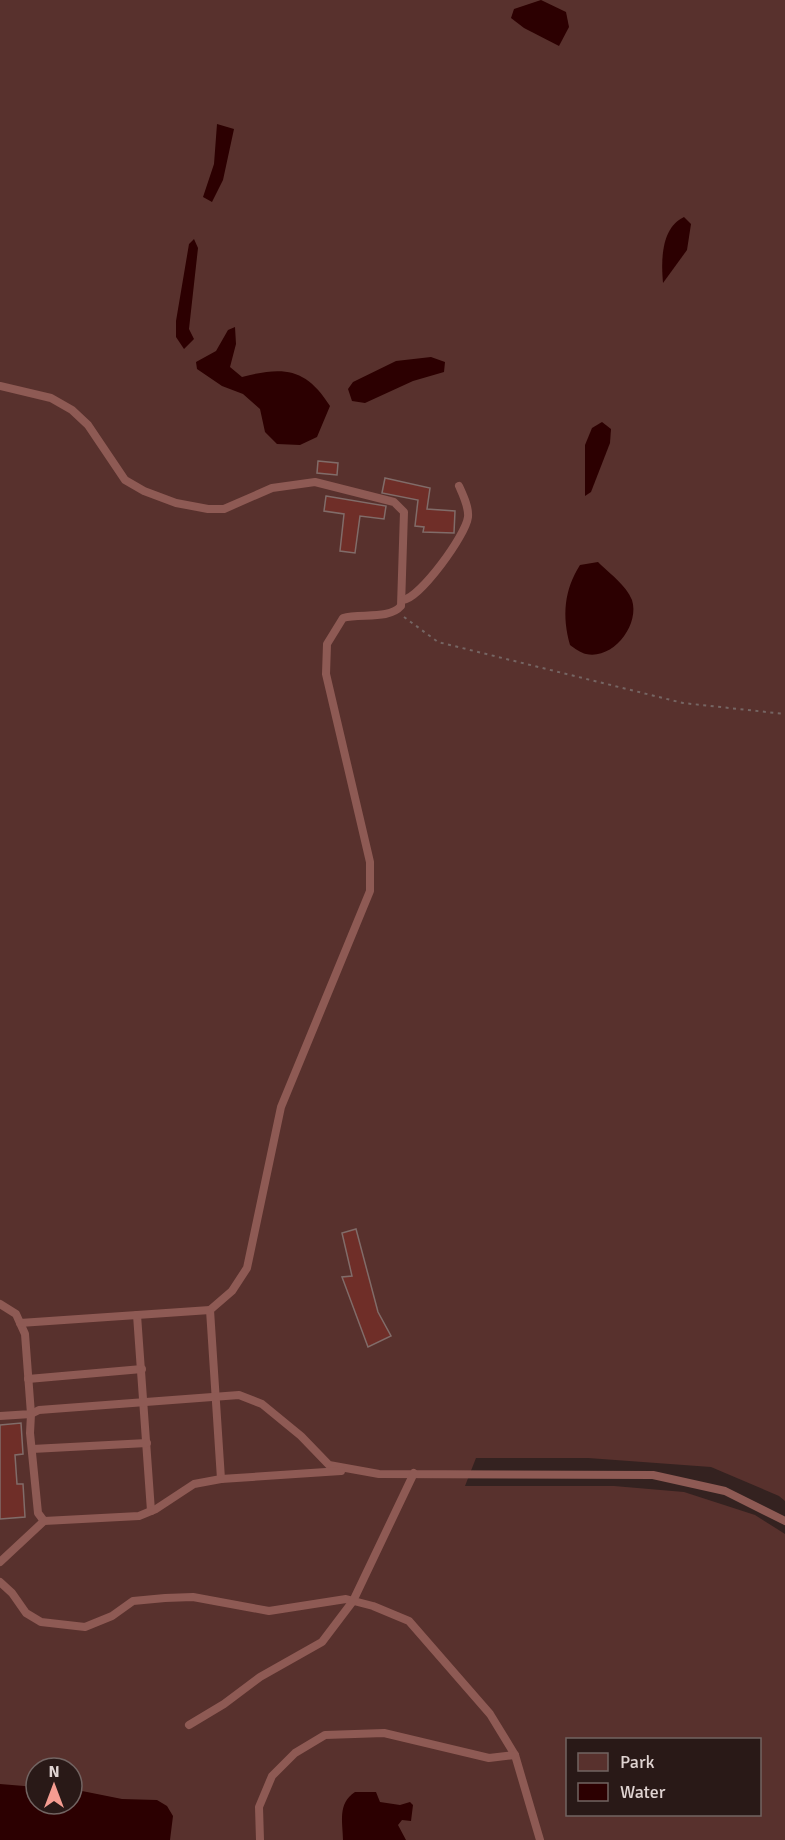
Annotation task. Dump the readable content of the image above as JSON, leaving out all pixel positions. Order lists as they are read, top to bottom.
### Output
{
  "legend": ["Park", "Water"],
  "north": "top"
}
